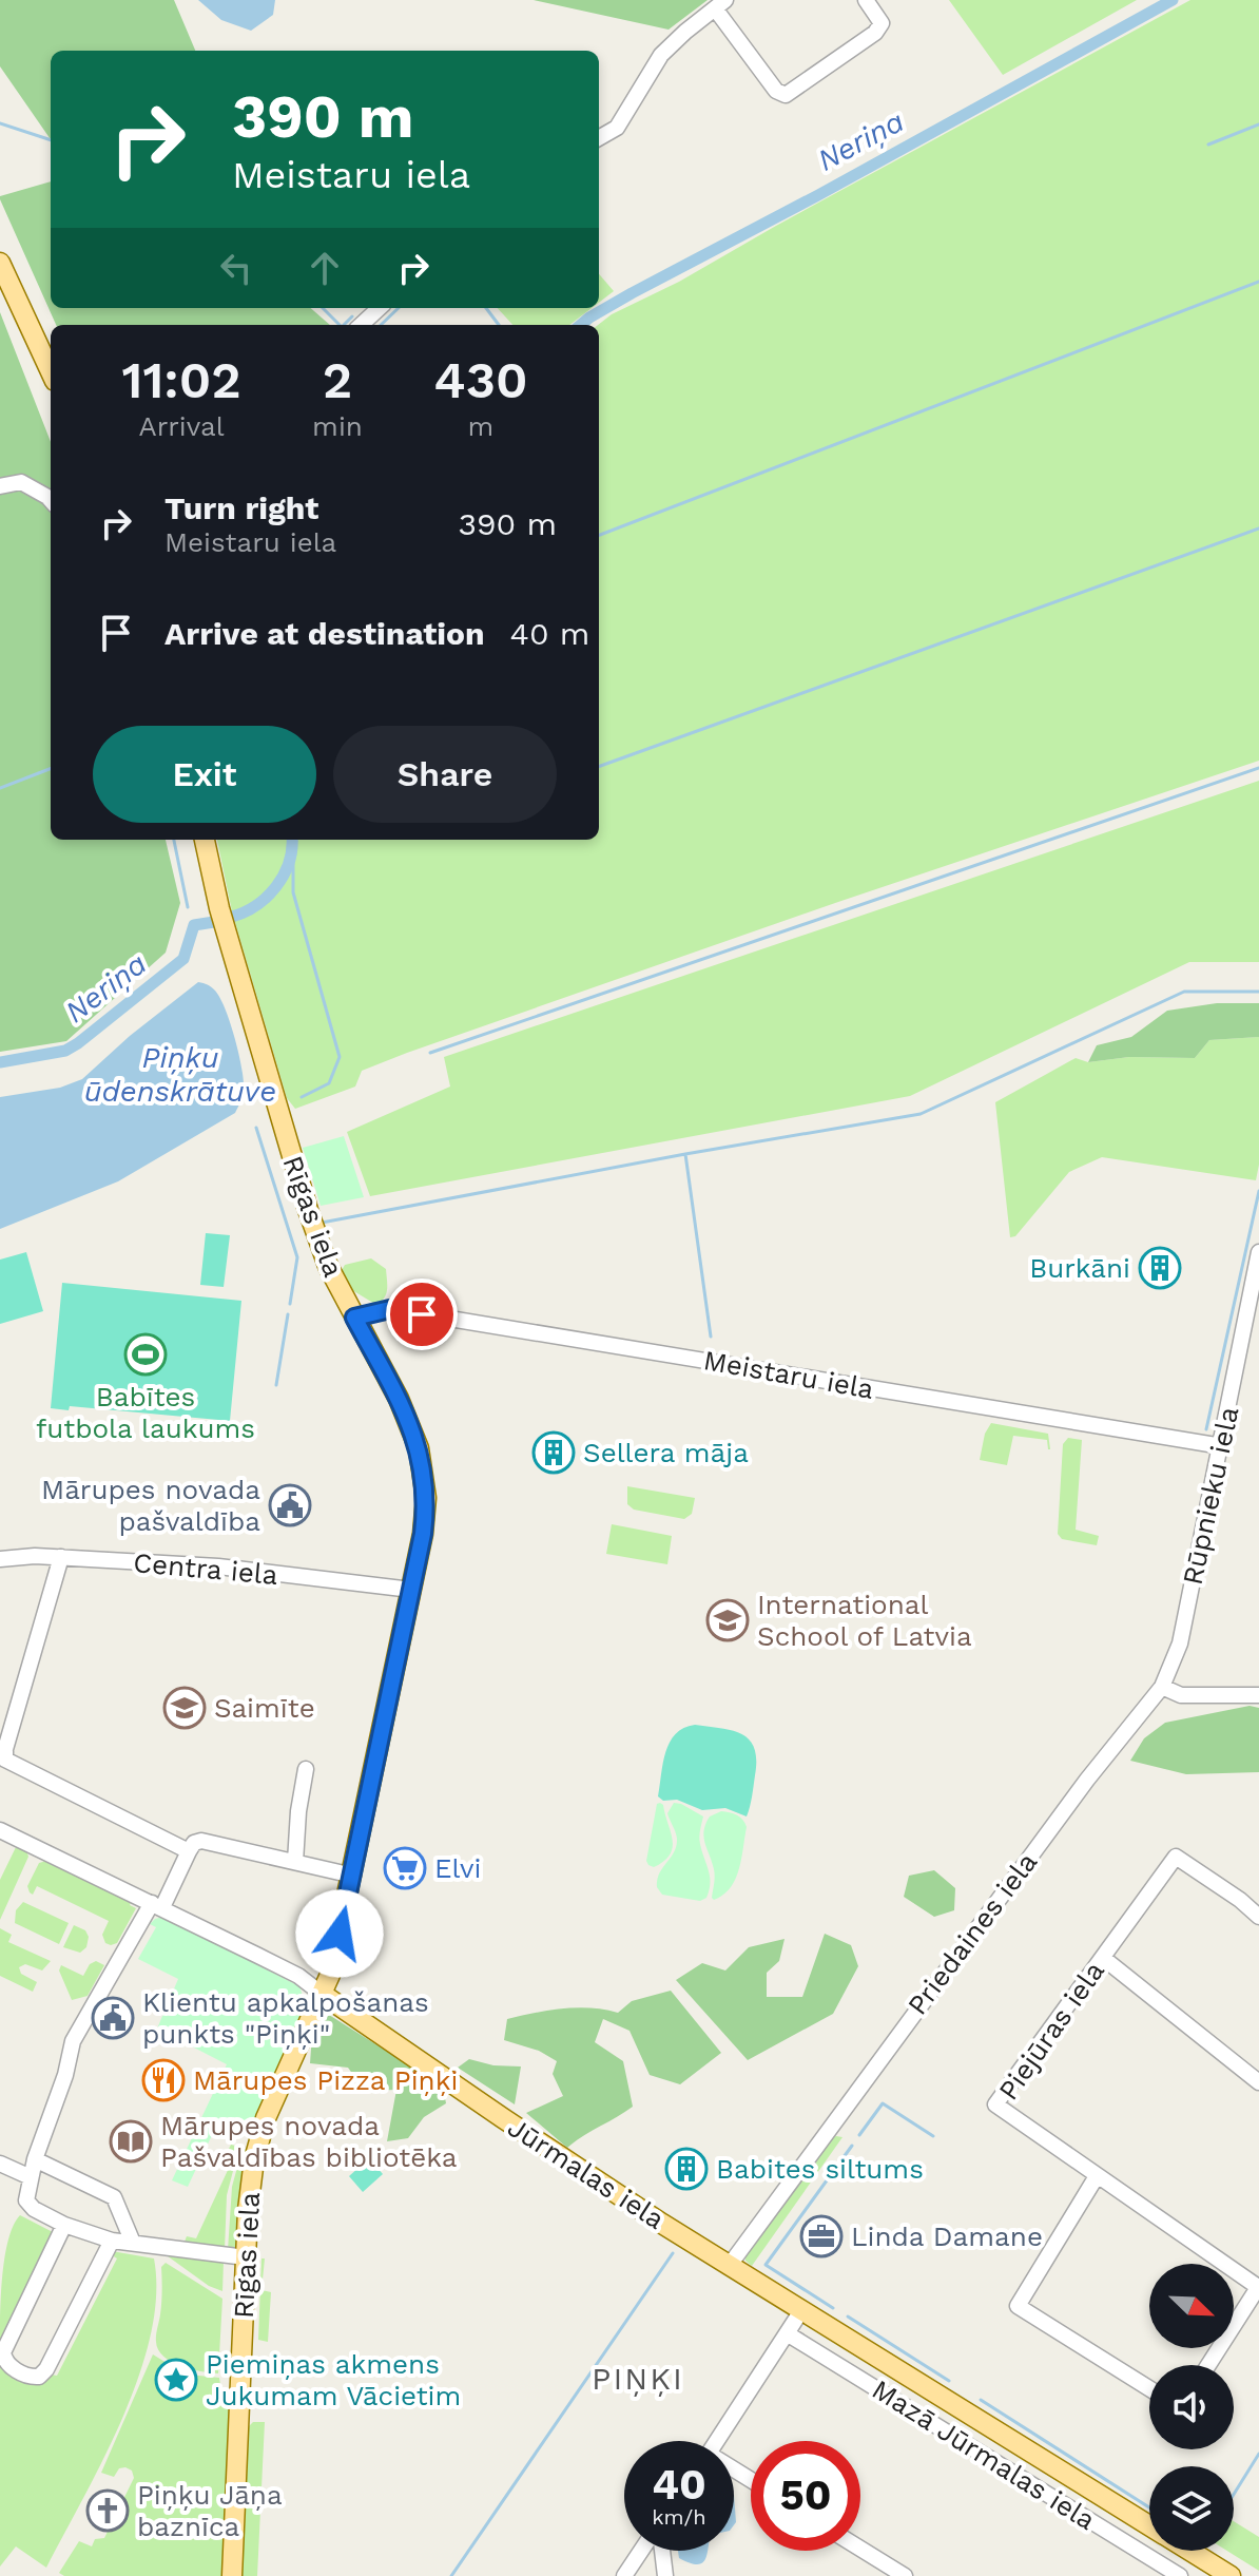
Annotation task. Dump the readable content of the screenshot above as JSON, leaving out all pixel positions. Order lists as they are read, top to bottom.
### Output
{
  "streets": {
    "main road": ["Rīgas iela", "Jūrmalas iela"],
    "street": [
      "Meistaru iela",
      "Rūpnieku iela",
      "Centra iela",
      "Priedaines iela",
      "Piejūras iela",
      "Mazā Jūrmalas iela"
    ]
  },
  "crossings": [
    ["Rīgas iela", "Meistaru iela"],
    ["Rīgas iela", "Centra iela"],
    ["Rīgas iela", "Jūrmalas iela"],
    ["Meistaru iela", "Rūpnieku iela"],
    ["Rūpnieku iela", "Priedaines iela"],
    ["Priedaines iela", "Jūrmalas iela"]
  ],
  "districts": ["PIŅĶI"],
  "water": ["Neriņa", "Piņķu ūdenskrātuve"],
  "places": {
    "building": ["Burkāni", "Sellera māja", "Babites siltums"],
    "sports": ["Babītes futbola laukums"],
    "public building": ["Mārupes novada pašvaldība", "Klientu apkalpošanas punkts \"Piņķi\""],
    "school or university": ["International School of Latvia", "Saimīte"],
    "supermarket": ["Elvi"],
    "restaurant": ["Mārupes Pizza Piņķi"],
    "library": ["Mārupes novada Pašvaldības bibliotēka"],
    "office": ["Linda Damane"],
    "place": ["Piemiņas akmens Jukumam Vācietim"],
    "church": ["Piņķu Jāņa baznīca"]
  },
  "north": "bottom right",
  "page": {
    "turn": ["390 m", "Meistaru iela"],
    "eta": [
      "11:02",
      "Arrival",
      "2",
      "min",
      "430",
      "m"
    ],
    "list": [
      {
        "name": "Turn right",
        "note": "Meistaru iela",
        "value": "390 m"
      },
      {
        "name": "Arrive at destination",
        "value": "40 m"
      }
    ],
    "buttons": ["Exit", "Share"],
    "speed": "40 km/h",
    "limit": "50"
  }
}
